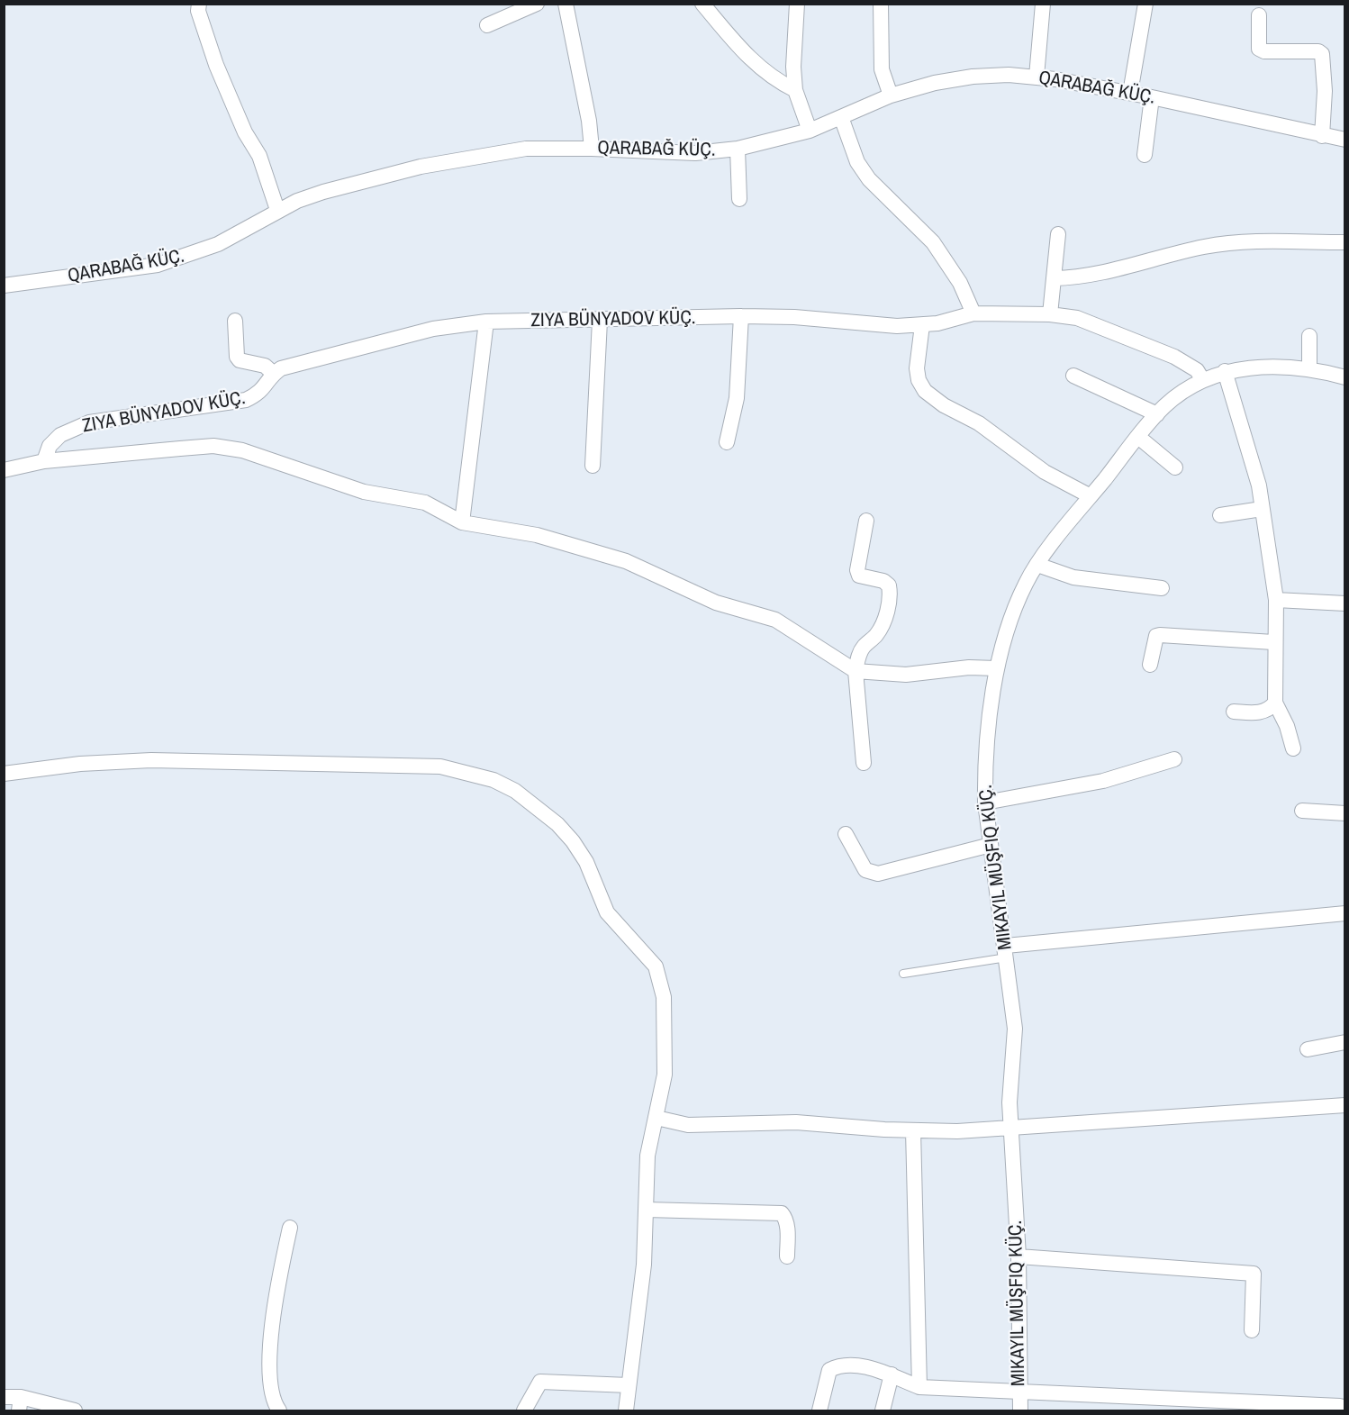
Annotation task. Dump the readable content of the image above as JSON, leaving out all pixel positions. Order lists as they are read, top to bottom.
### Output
{
  "streets": {
    "street": ["QARABAĞ KÜÇ.", "ZIYA BÜNYADOV KÜÇ."]
  }
}
